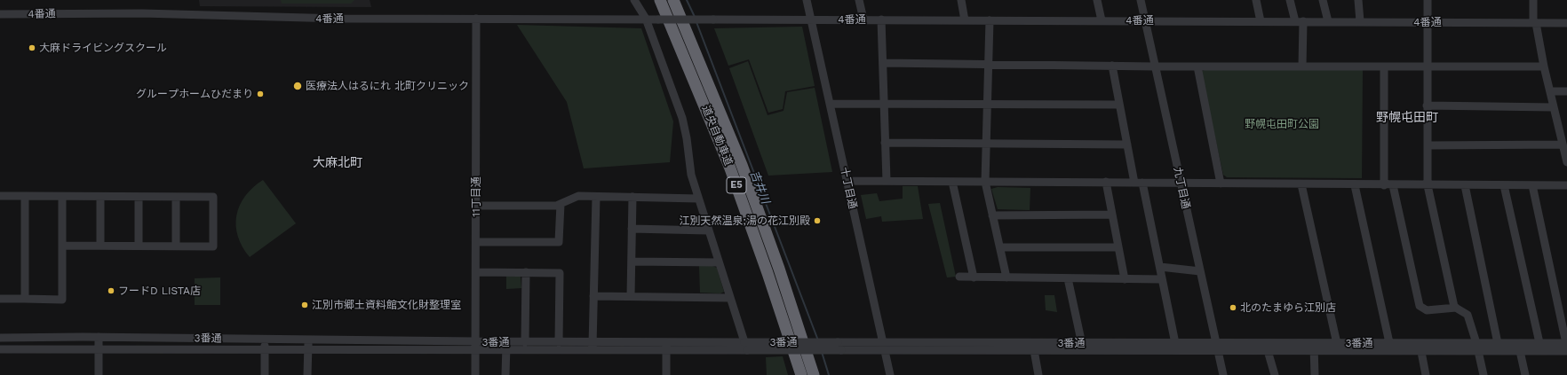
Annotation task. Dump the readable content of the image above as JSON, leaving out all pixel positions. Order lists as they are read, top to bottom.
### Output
{
  "streets": {
    "highway": ["道央自動車道", "E5"],
    "street": [
      "4番通",
      "十丁目通",
      "九丁目通",
      "11丁目通",
      "3番通"
    ]
  },
  "crossings": [
    ["4番通", "十丁目通"],
    ["4番通", "九丁目通"],
    ["4番通", "11丁目通"],
    ["十丁目通", "3番通"],
    ["九丁目通", "3番通"],
    ["11丁目通", "3番通"]
  ],
  "districts": ["野幌屯田町", "大麻北町"],
  "water": ["吉井川"],
  "parks": ["野幌屯田町公園"],
  "places": [
    "大麻ドライビングスクール",
    "医療法人はるにれ 北町クリニック",
    "グループホームひだまり",
    "江別天然温泉;湯の花江別殿",
    "フードD LISTA店",
    "江別市郷土資料館文化財整理室",
    "北のたまゆら江別店"
  ]
}
